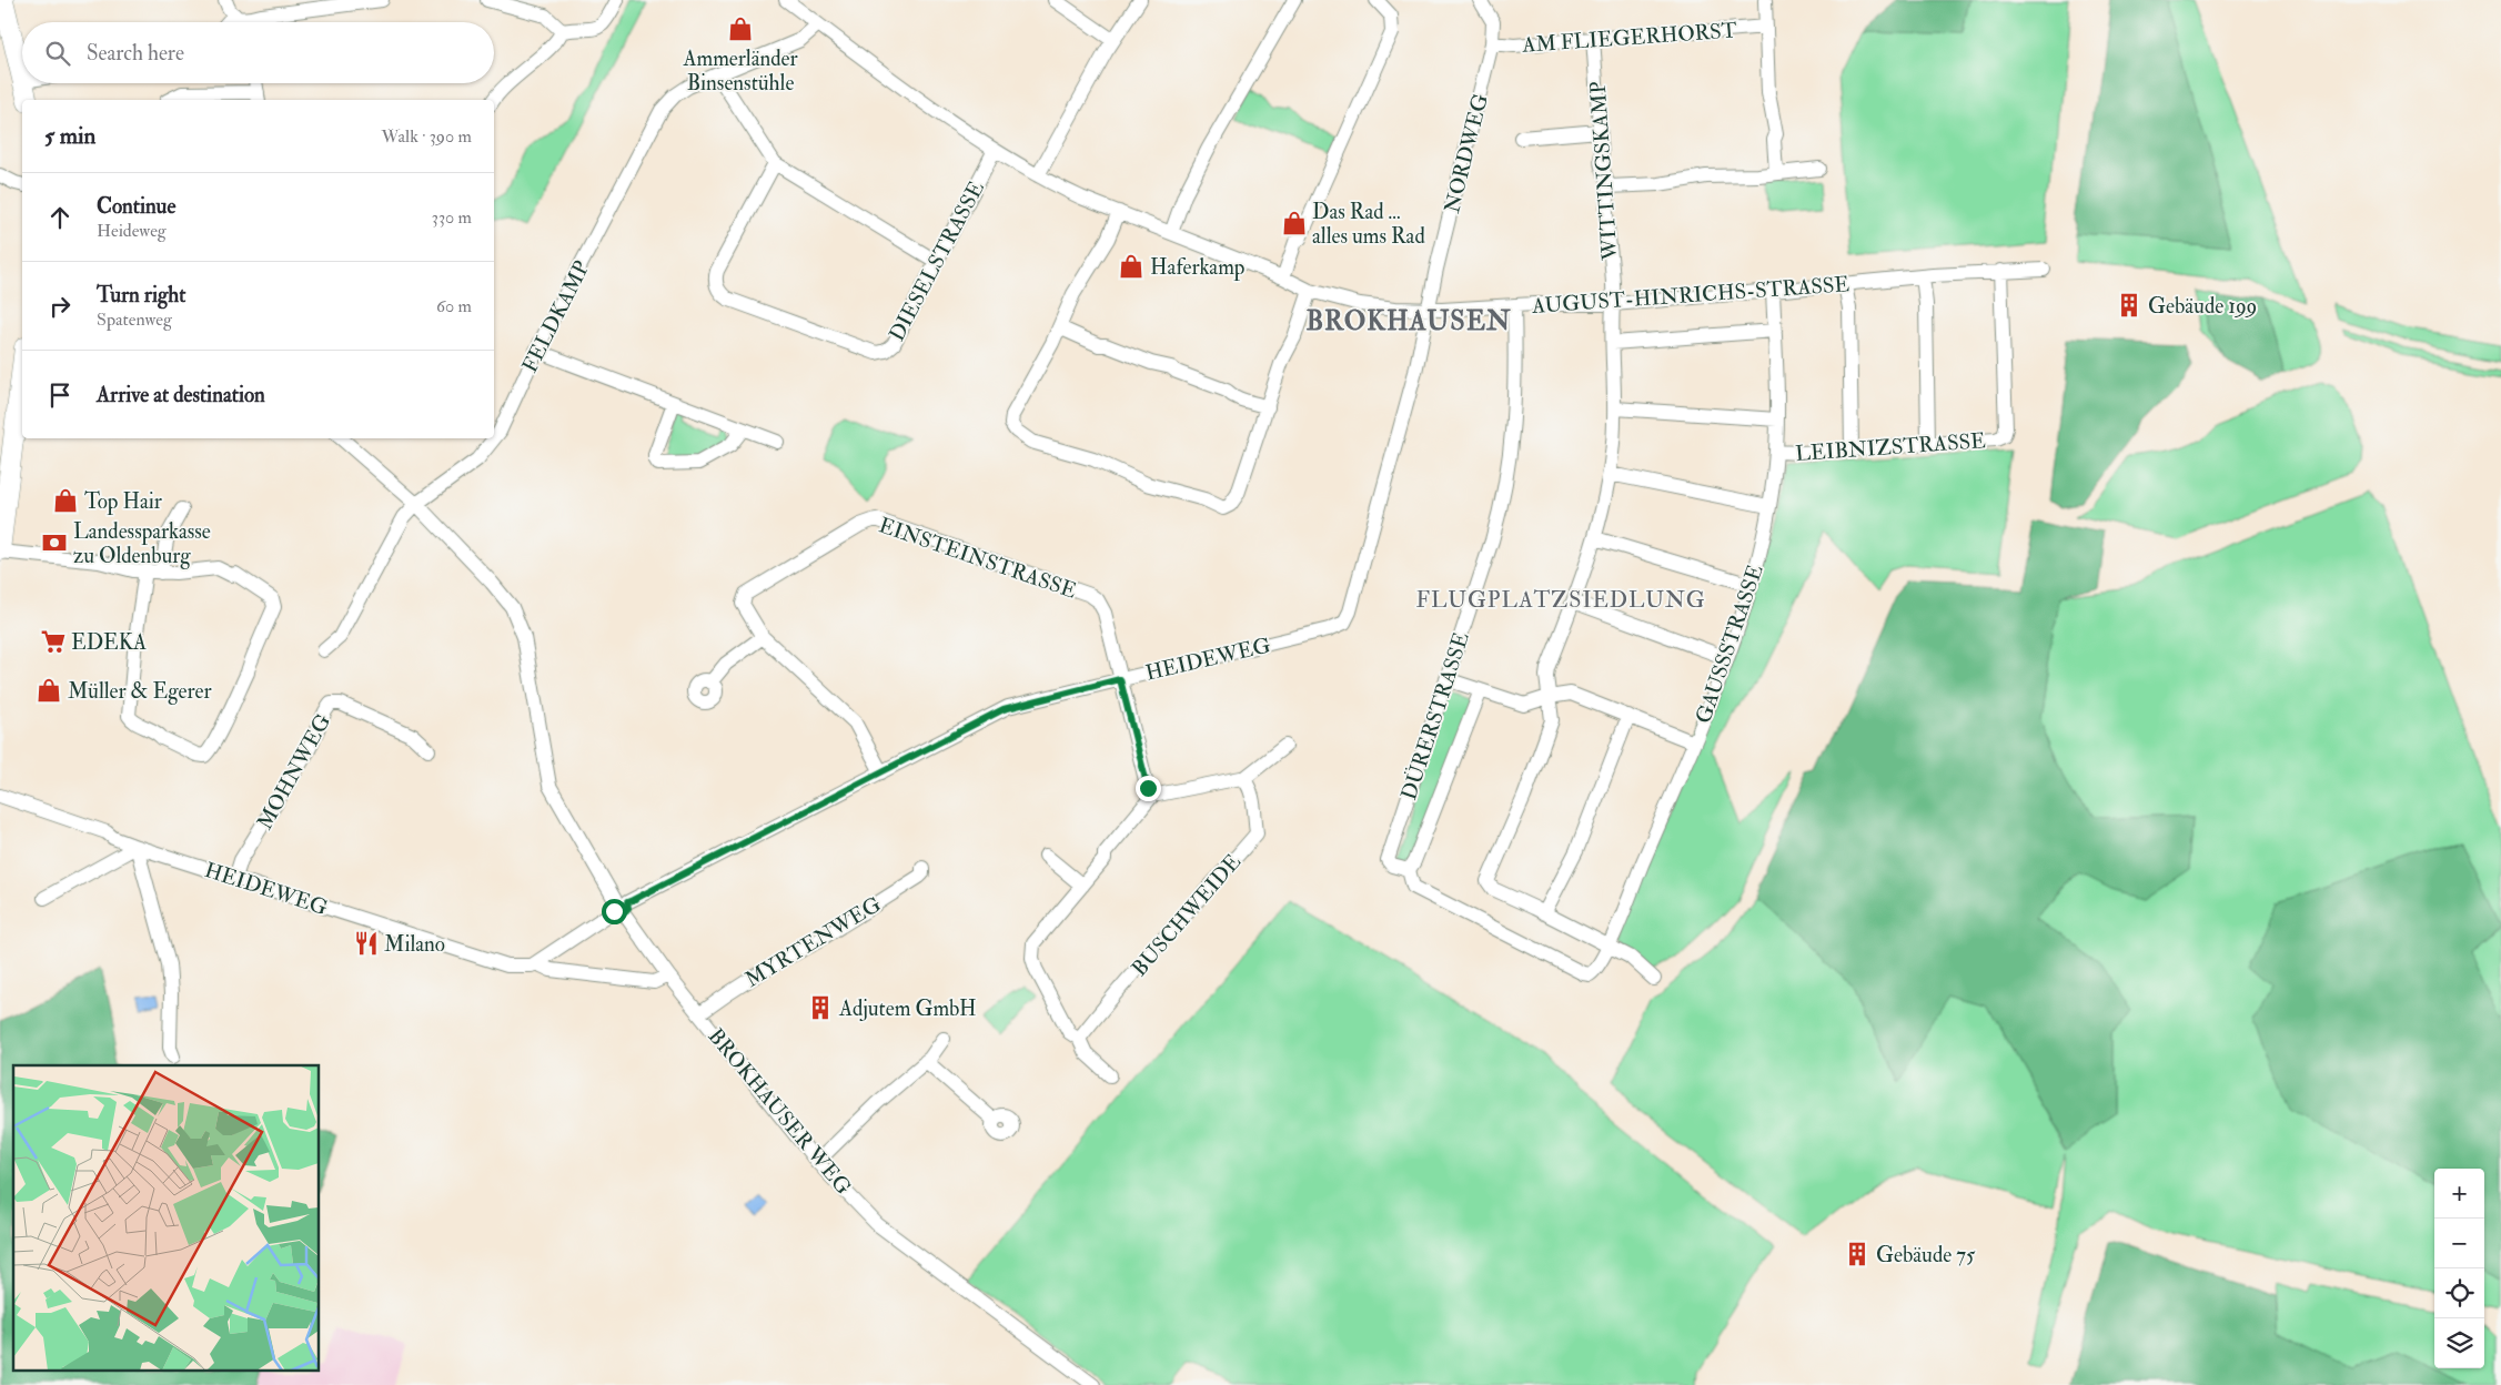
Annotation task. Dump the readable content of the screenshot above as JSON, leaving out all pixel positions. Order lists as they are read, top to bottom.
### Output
{
  "streets": {
    "street": [
      "AM FLIEGERHORST",
      "NORDWEG",
      "WITTINGSKAMP",
      "DIESELSTRASSE",
      "AUGUST-HINRICHS-STRASSE",
      "FELDKAMP",
      "LEIBNIZSTRASSE",
      "EINSTEINSTRASSE",
      "GAUSSSTRASSE",
      "HEIDEWEG",
      "DÜRERSTRASSE",
      "MOHNWEG",
      "BUSCHWEIDE",
      "MYRTENWEG",
      "BROKHAUSER WEG"
    ]
  },
  "crossings": [
    ["AM FLIEGERHORST", "NORDWEG"],
    ["AM FLIEGERHORST", "WITTINGSKAMP"],
    ["NORDWEG", "AUGUST-HINRICHS-STRASSE"],
    ["NORDWEG", "HEIDEWEG"],
    ["WITTINGSKAMP", "AUGUST-HINRICHS-STRASSE"],
    ["DIESELSTRASSE", "AUGUST-HINRICHS-STRASSE"],
    ["AUGUST-HINRICHS-STRASSE", "FELDKAMP"],
    ["AUGUST-HINRICHS-STRASSE", "LEIBNIZSTRASSE"],
    ["AUGUST-HINRICHS-STRASSE", "GAUSSSTRASSE"],
    ["AUGUST-HINRICHS-STRASSE", "HEIDEWEG"],
    ["AUGUST-HINRICHS-STRASSE", "DÜRERSTRASSE"],
    ["FELDKAMP", "BROKHAUSER WEG"],
    ["LEIBNIZSTRASSE", "GAUSSSTRASSE"],
    ["EINSTEINSTRASSE", "HEIDEWEG"],
    ["GAUSSSTRASSE", "DÜRERSTRASSE"],
    ["HEIDEWEG", "MOHNWEG"],
    ["HEIDEWEG", "BROKHAUSER WEG"],
    ["MYRTENWEG", "BROKHAUSER WEG"]
  ],
  "districts": ["BROKHAUSEN", "FLUGPLATZSIEDLUNG"],
  "places": {
    "shop": [
      "Ammerländer Binsenstühle",
      "Das Rad ... alles ums Rad",
      "Haferkamp",
      "Top Hair",
      "Müller & Egerer"
    ],
    "building": ["Gebäude 199", "Adjutem GmbH", "Gebäude 75"],
    "bank": ["Landessparkasse zu Oldenburg"],
    "supermarket": ["EDEKA"],
    "restaurant": ["Milano"]
  },
  "page": {
    "search": "Search here",
    "heading": ["5 min", "Walk · 390 m"],
    "list": [
      ["Continue", "Heideweg", "330 m"],
      ["Turn right", "Spatenweg", "60 m"],
      "Arrive at destination"
    ],
    "map_buttons": ["+", "−"]
  }
}
